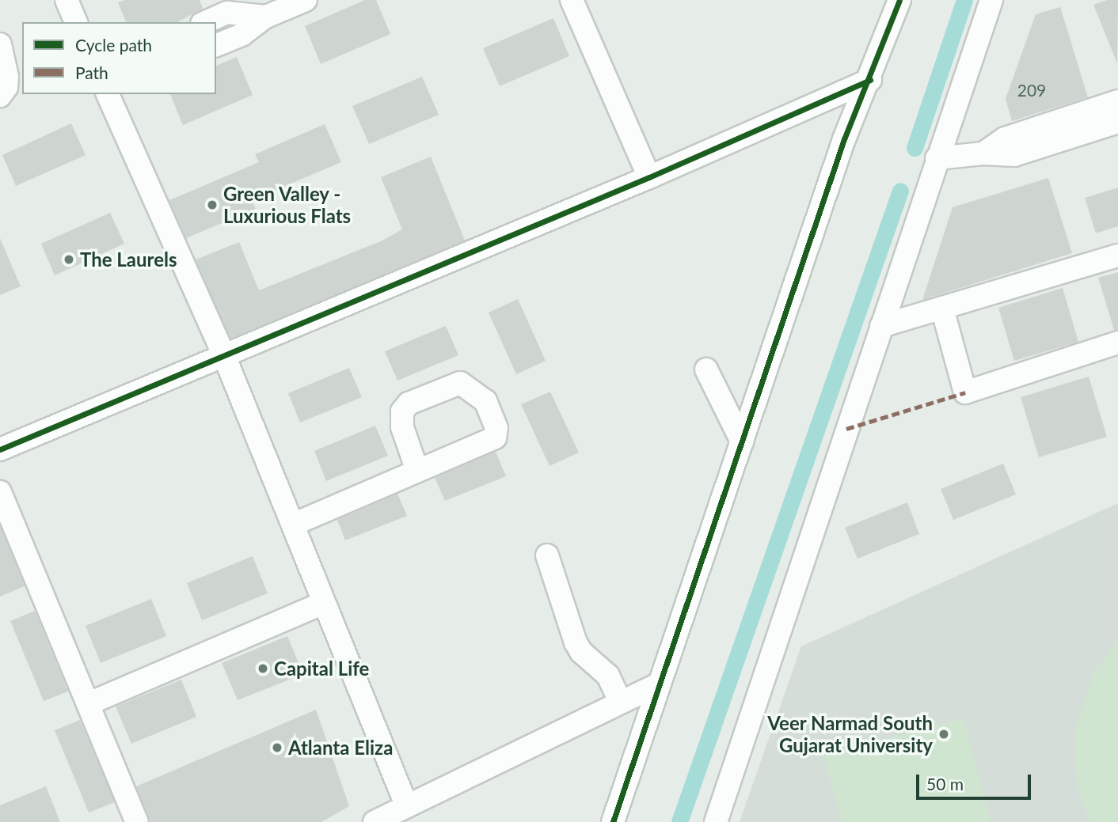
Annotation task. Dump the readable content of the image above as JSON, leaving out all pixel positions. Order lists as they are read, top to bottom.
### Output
{
  "places": [
    "Green Valley - Luxurious Flats",
    "The Laurels",
    "Capital Life",
    "Veer Narmad South Gujarat University",
    "Atlanta Eliza"
  ],
  "house_numbers": ["209"],
  "legend": ["Cycle path", "Path"],
  "scale_bar": "50 m"
}
